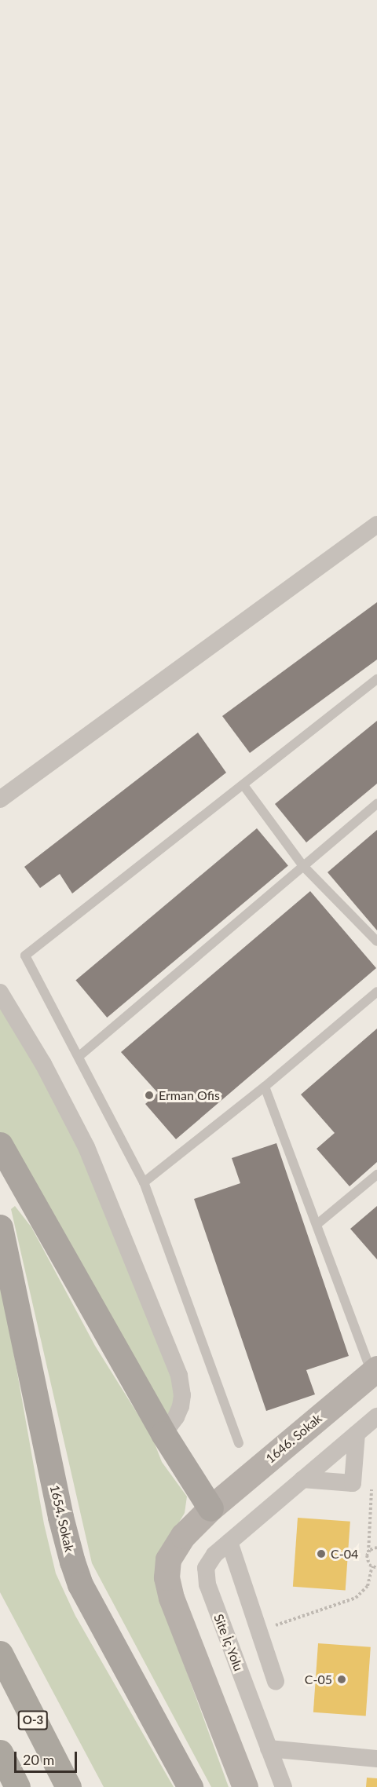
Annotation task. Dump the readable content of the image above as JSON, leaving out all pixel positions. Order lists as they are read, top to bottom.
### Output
{
  "streets": {
    "highway": ["O-3"],
    "main road": ["1654. Sokak"],
    "street": ["1646. Sokak", "Site İç Yolu"]
  },
  "places": ["Erman Ofis", "C-04", "C-05"],
  "scale_bar": "20 m"
}
